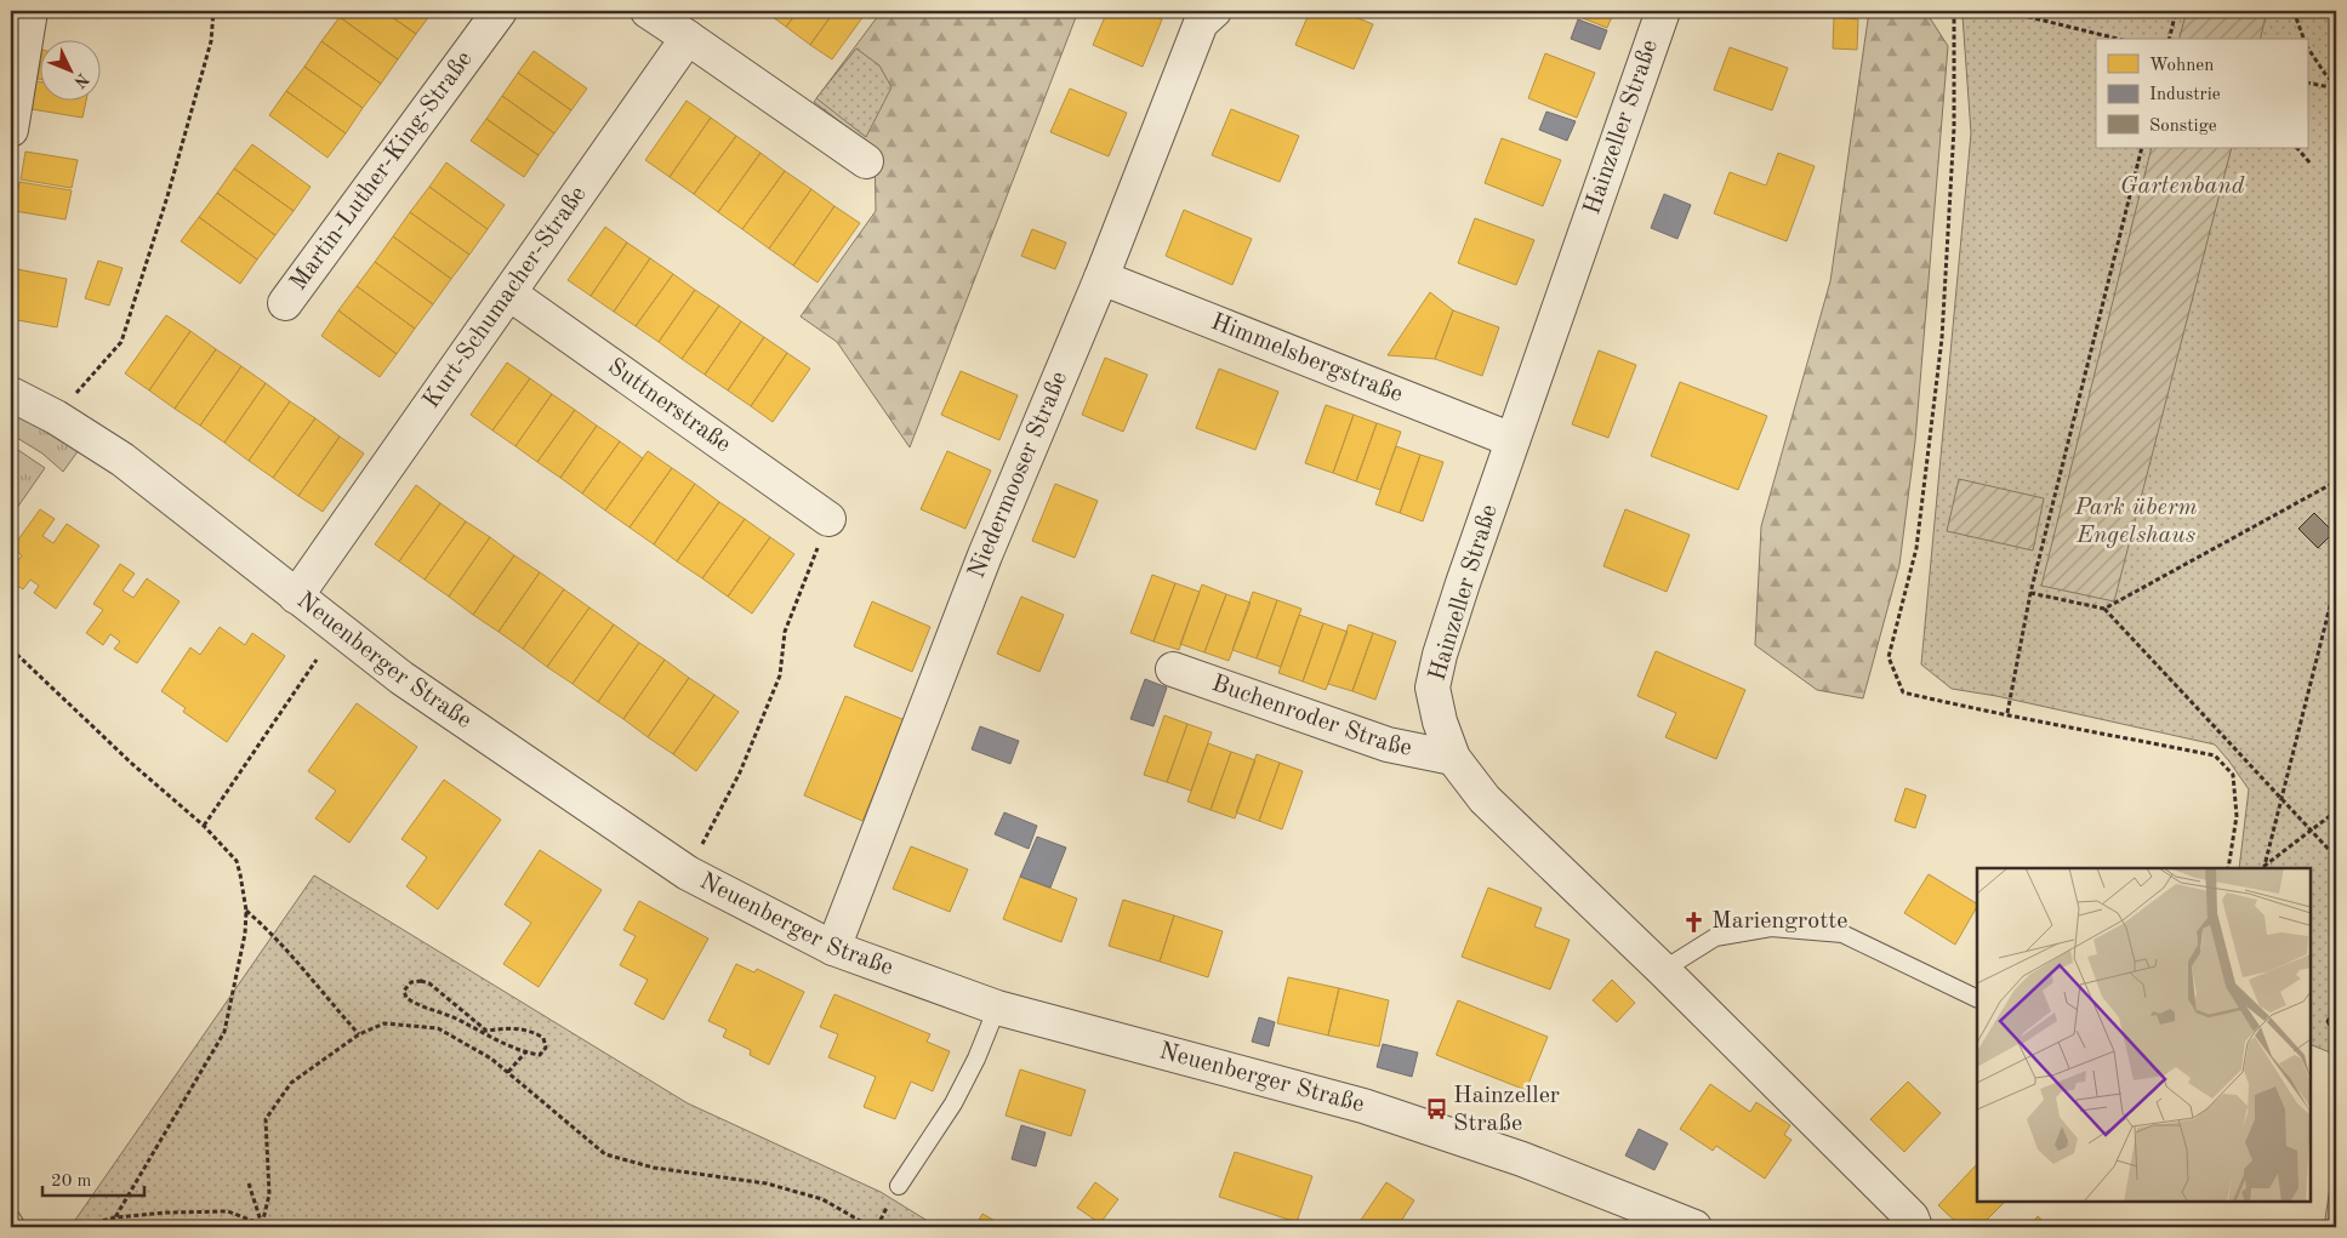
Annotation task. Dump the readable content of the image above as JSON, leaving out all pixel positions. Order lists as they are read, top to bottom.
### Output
{
  "streets": {
    "street": [
      "Hainzeller Straße",
      "Martin-Luther-King-Straße",
      "Kurt-Schumacher-Straße",
      "Himmelsbergstraße",
      "Suttnerstraße",
      "Niedermooser Straße",
      "Neuenberger Straße",
      "Buchenroder Straße"
    ]
  },
  "crossings": [
    ["Hainzeller Straße", "Himmelsbergstraße"],
    ["Hainzeller Straße", "Buchenroder Straße"],
    ["Kurt-Schumacher-Straße", "Suttnerstraße"],
    ["Kurt-Schumacher-Straße", "Neuenberger Straße"],
    ["Himmelsbergstraße", "Niedermooser Straße"],
    ["Niedermooser Straße", "Neuenberger Straße"]
  ],
  "parks": ["Gartenband", "Park überm Engelshaus"],
  "places": {
    "church": ["Mariengrotte"],
    "bus stop": ["Hainzeller Straße"]
  },
  "legend": ["Wohnen", "Industrie", "Sonstige"],
  "scale_bar": "20 m",
  "north": "bottom right"
}
